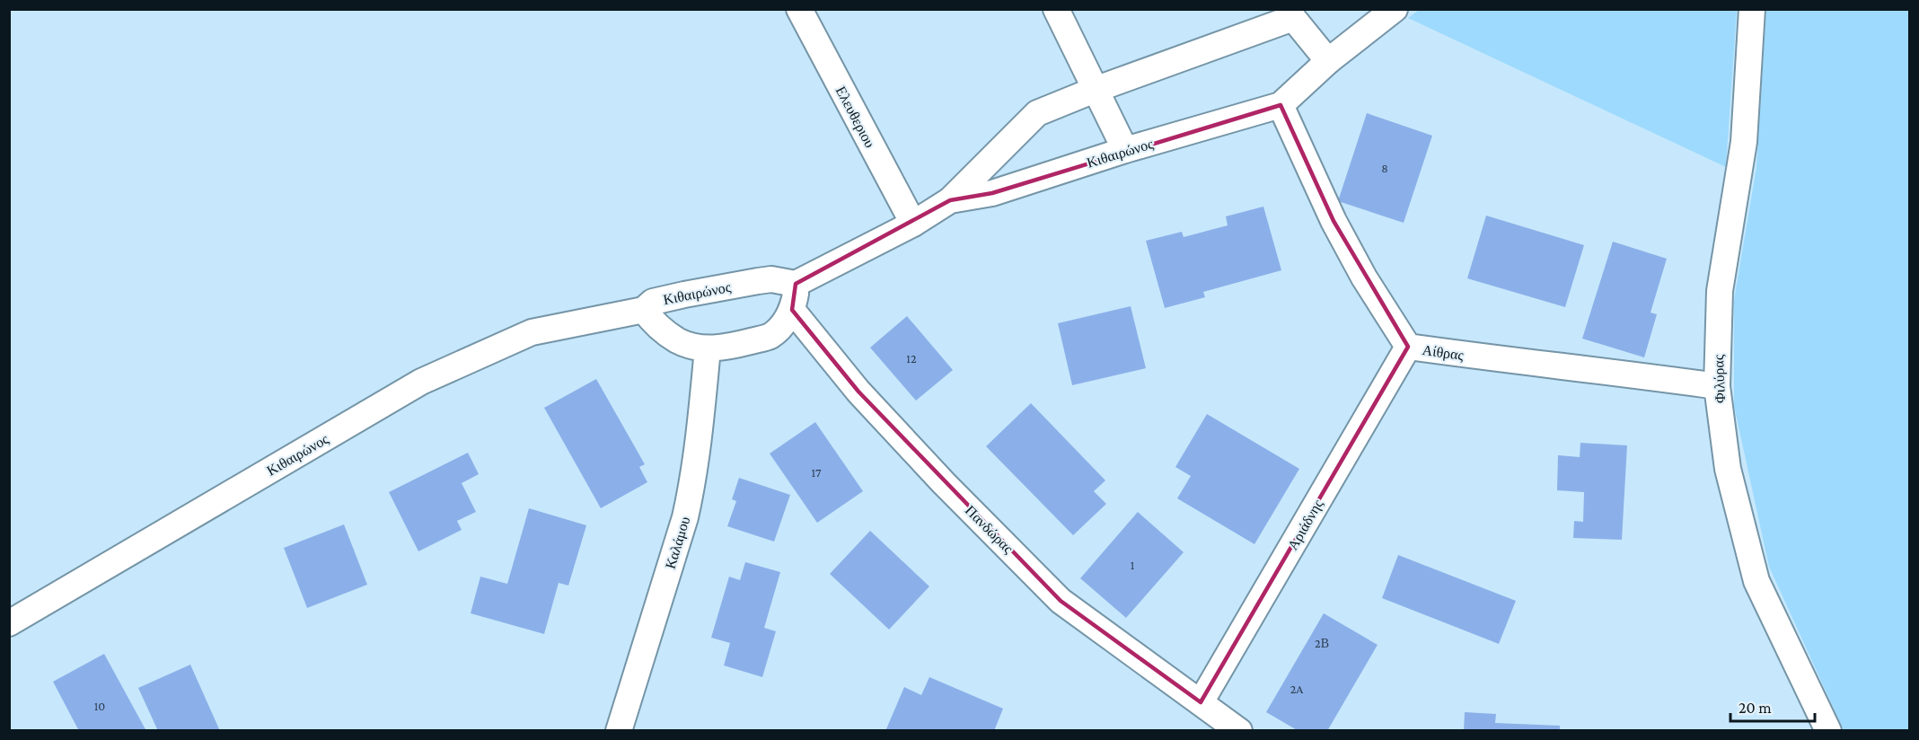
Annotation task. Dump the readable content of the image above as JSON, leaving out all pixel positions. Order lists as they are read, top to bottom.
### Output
{
  "streets": {
    "street": [
      "Ελευθεριου",
      "Κιθαιρώνος",
      "Αίθρας",
      "Φιλύρας",
      "Αριάδνης",
      "Πανδώρας",
      "Καλάμου"
    ]
  },
  "crossings": [
    ["Ελευθεριου", "Κιθαιρώνος"],
    ["Κιθαιρώνος", "Αίθρας"],
    ["Αίθρας", "Φιλύρας"],
    ["Αίθρας", "Αριάδνης"],
    ["Αριάδνης", "Πανδώρας"]
  ],
  "house_numbers": [
    "8",
    "12",
    "17",
    "1",
    "2Β",
    "2A",
    "10"
  ],
  "scale_bar": "20 m"
}
